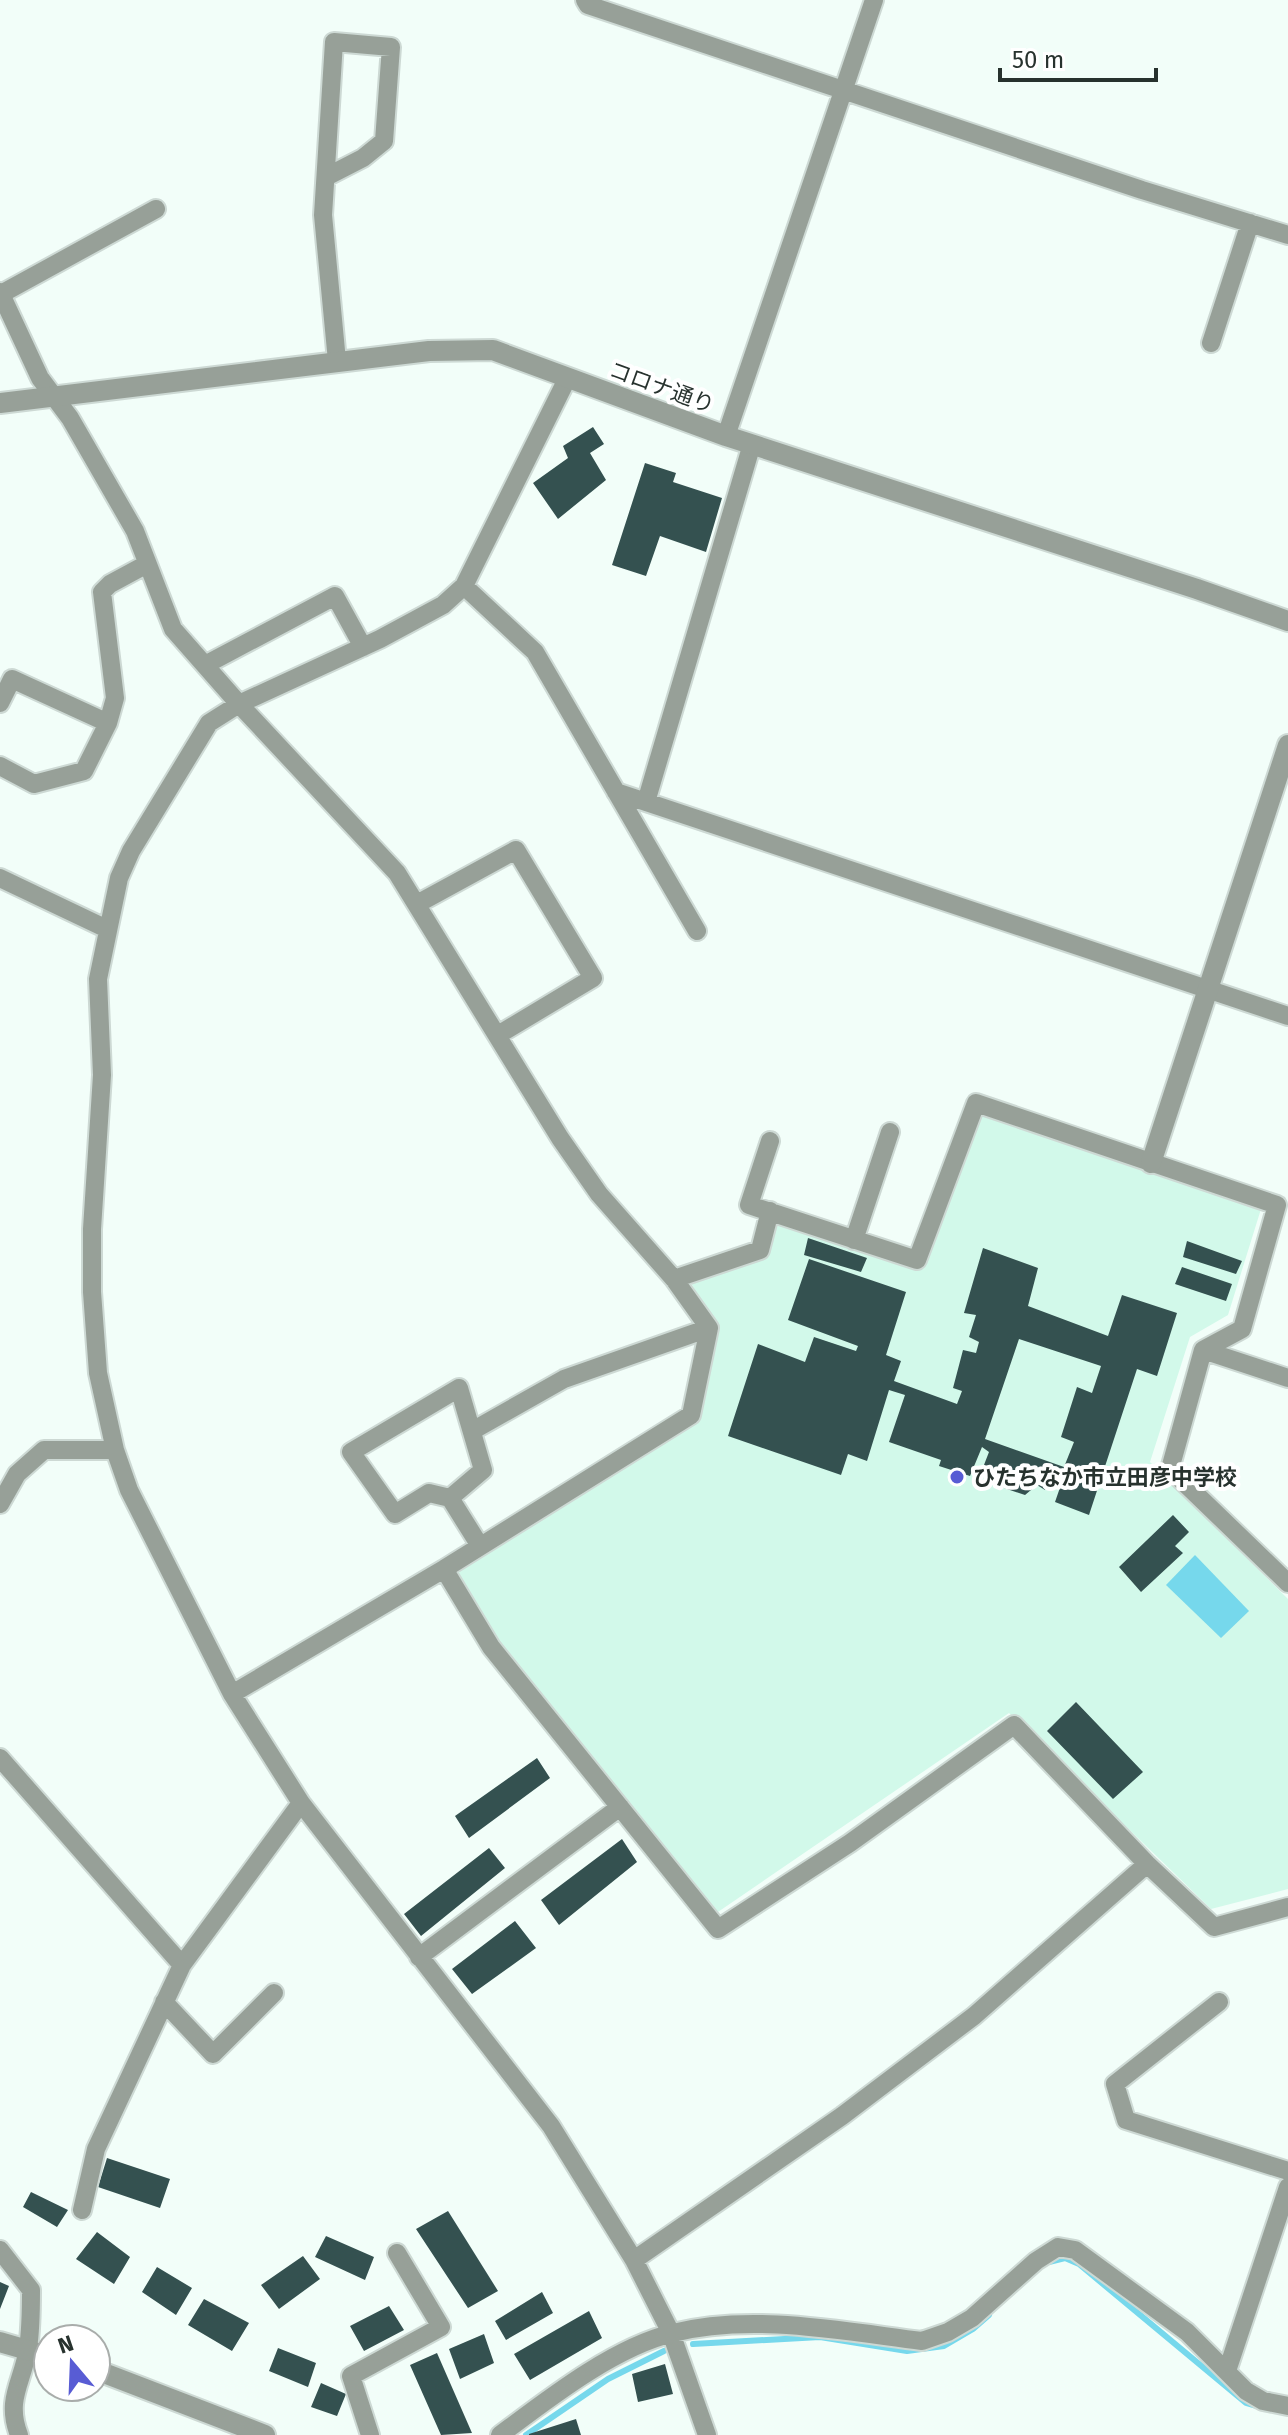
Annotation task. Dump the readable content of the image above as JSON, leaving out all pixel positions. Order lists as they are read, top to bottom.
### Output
{
  "streets": {
    "street": ["コロナ通り"]
  },
  "places": ["ひたちなか市立田彦中学校"],
  "scale_bar": "50 m",
  "north": "top"
}
